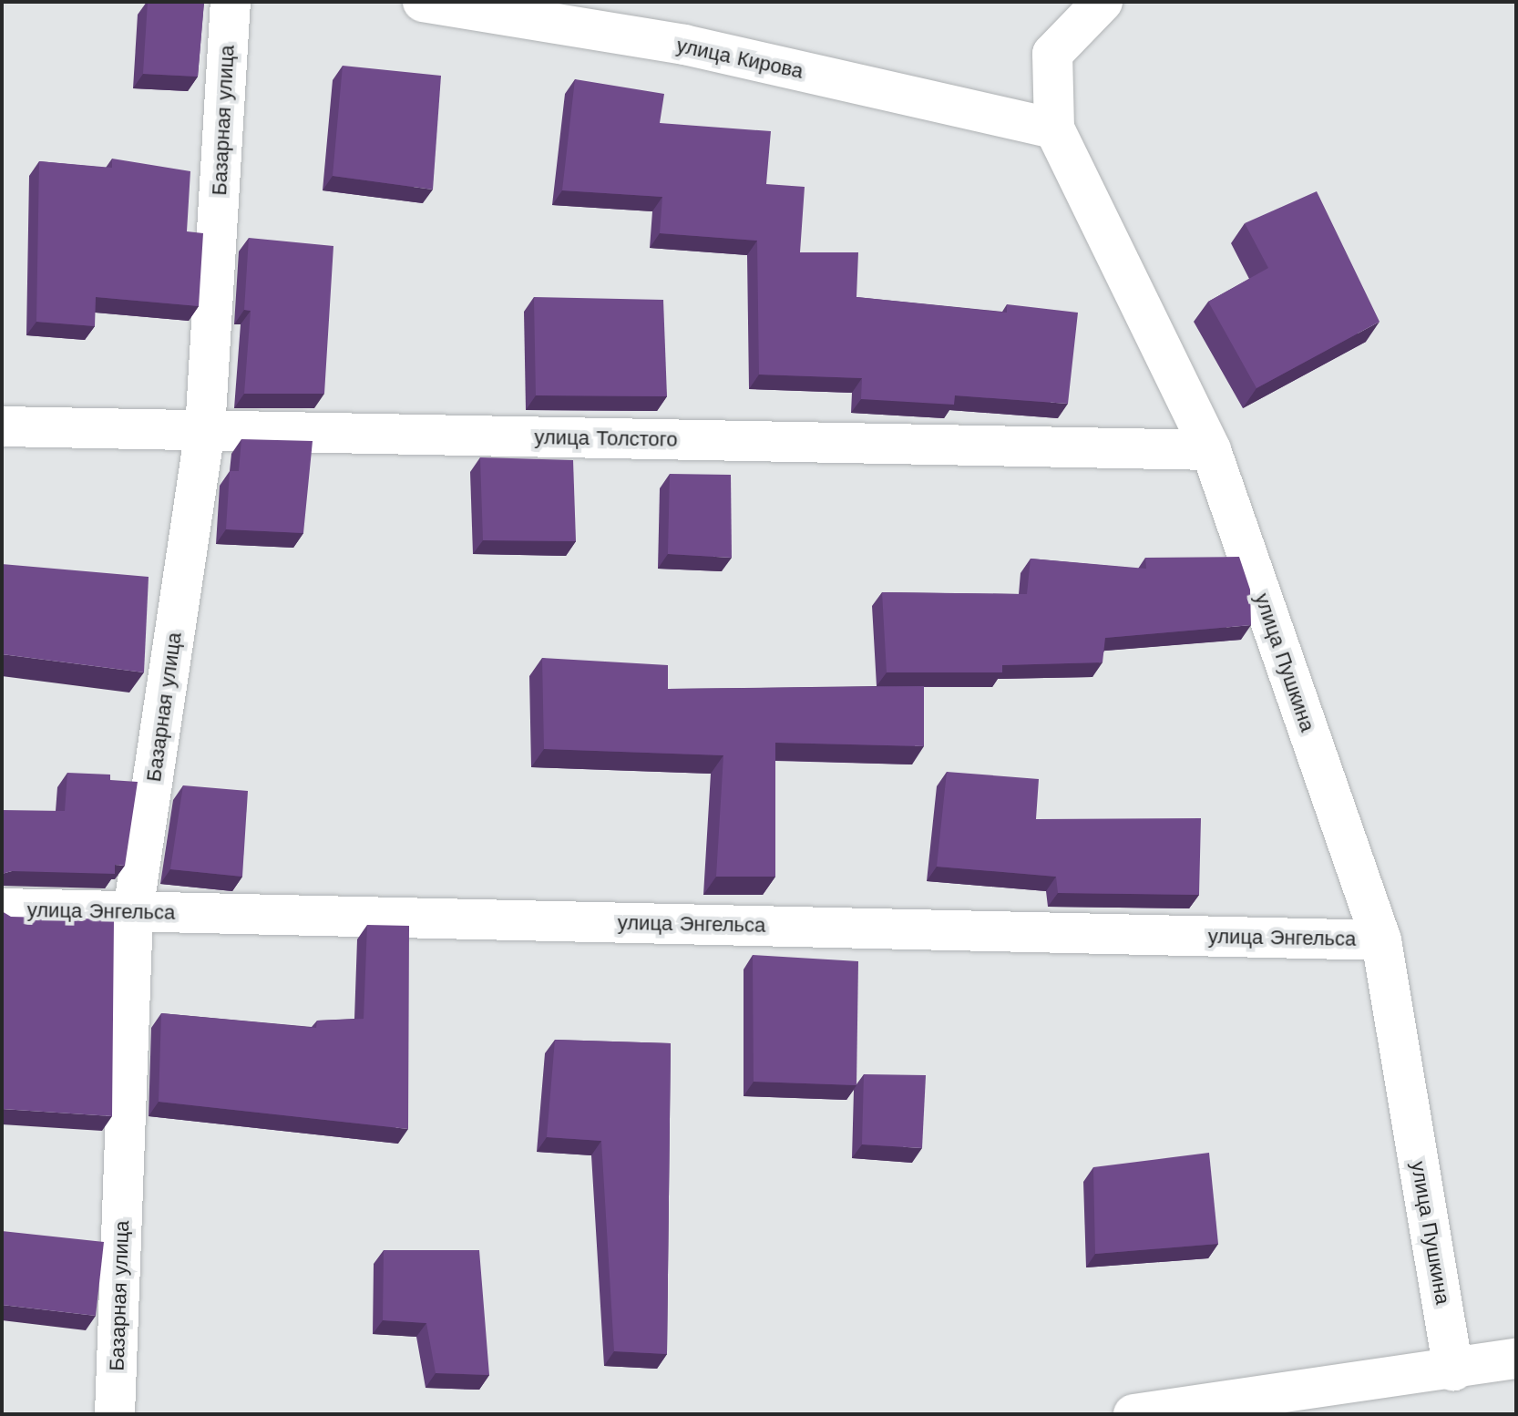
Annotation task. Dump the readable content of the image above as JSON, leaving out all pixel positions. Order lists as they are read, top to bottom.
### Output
{
  "streets": {
    "street": [
      "улица Кирова",
      "Базарная улица",
      "улица Толстого",
      "улица Пушкина",
      "улица Энгельса"
    ]
  },
  "crossings": [
    ["улица Кирова", "улица Пушкина"],
    ["Базарная улица", "улица Толстого"],
    ["Базарная улица", "улица Энгельса"],
    ["улица Толстого", "улица Пушкина"],
    ["улица Пушкина", "улица Энгельса"]
  ]
}
